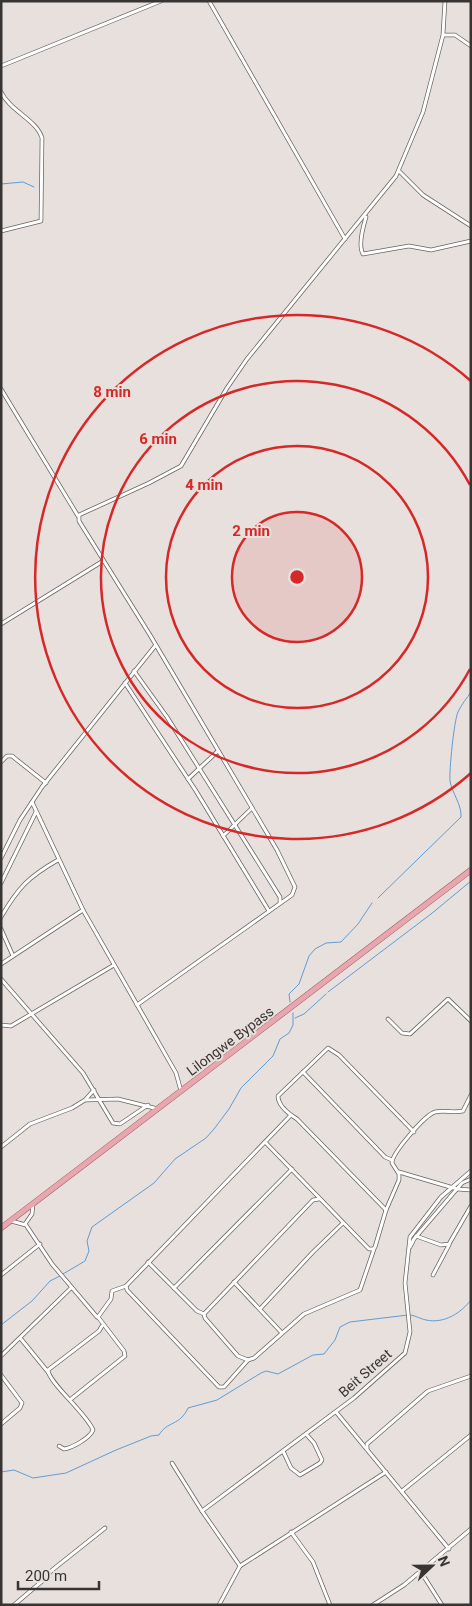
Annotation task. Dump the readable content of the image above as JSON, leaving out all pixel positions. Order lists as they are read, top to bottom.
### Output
{
  "streets": {
    "main road": ["Lilongwe Bypass"],
    "street": ["Beit Street"]
  },
  "scale_bar": "200 m",
  "north": "right",
  "rings": [
    "8 min",
    "6 min",
    "4 min",
    "2 min"
  ]
}
